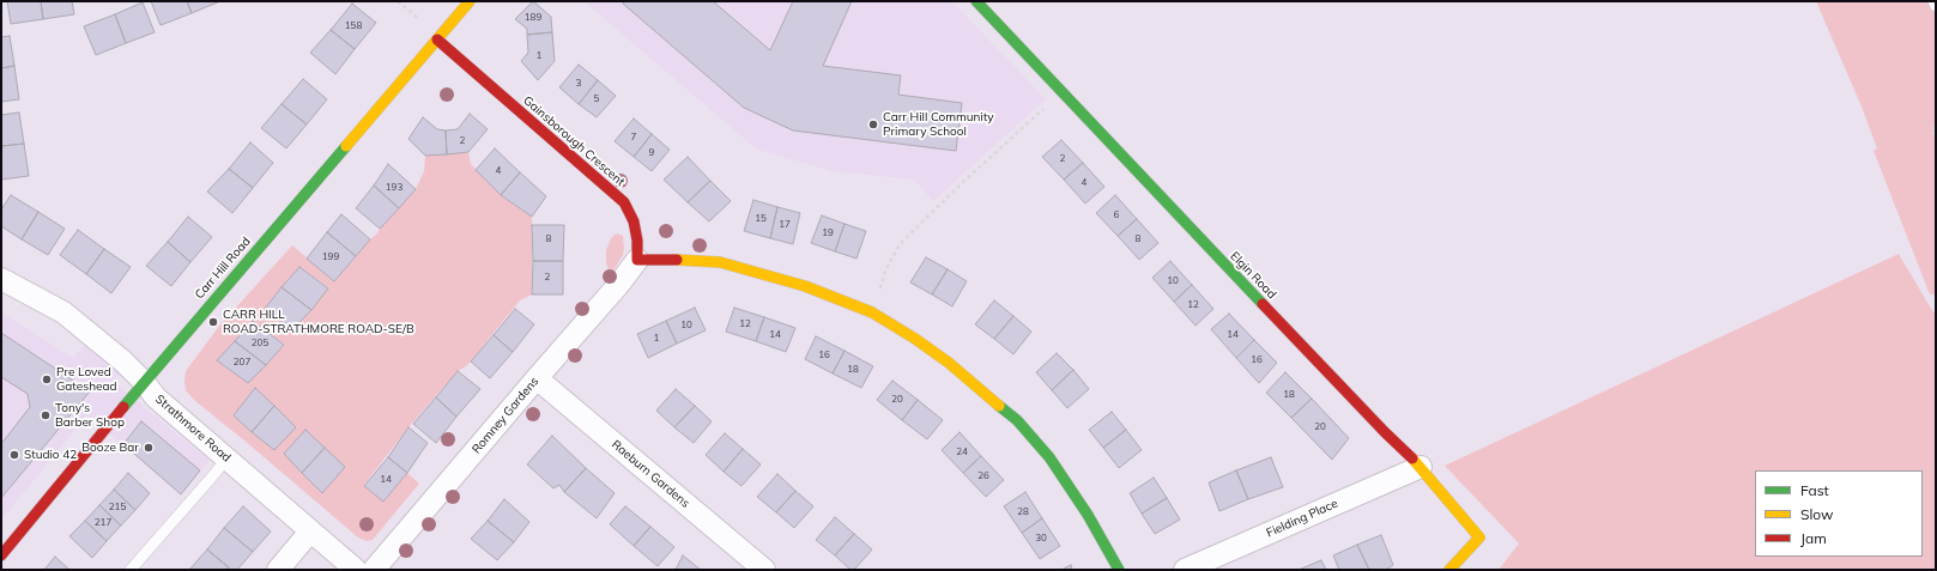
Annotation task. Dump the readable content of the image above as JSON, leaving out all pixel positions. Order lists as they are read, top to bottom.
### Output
{
  "streets": {
    "street": [
      "Gainsborough Crescent",
      "Carr Hill Road",
      "Elgin Road",
      "Romney Gardens",
      "Strathmore Road",
      "Raeburn Gardens",
      "Fielding Place"
    ]
  },
  "crossings": [
    ["Gainsborough Crescent", "Carr Hill Road"],
    ["Gainsborough Crescent", "Romney Gardens"],
    ["Carr Hill Road", "Strathmore Road"],
    ["Elgin Road", "Fielding Place"],
    ["Romney Gardens", "Raeburn Gardens"]
  ],
  "places": [
    "Carr Hill Community Primary School",
    "CARR HILL ROAD-STRATHMORE ROAD-SE/B",
    "Pre Loved Gateshead",
    "Tony's Barber Shop",
    "Booze Bar",
    "Studio 42"
  ],
  "house_numbers": [
    "189",
    "158",
    "1",
    "3",
    "5",
    "7",
    "2",
    "9",
    "2",
    "4",
    "4",
    "193",
    "6",
    "15",
    "17",
    "19",
    "8",
    "8",
    "199",
    "2",
    "10",
    "12",
    "12",
    "10",
    "14",
    "14",
    "1",
    "205",
    "16",
    "16",
    "207",
    "18",
    "18",
    "20",
    "20",
    "24",
    "26",
    "14",
    "215",
    "28",
    "217",
    "30"
  ],
  "legend": ["Fast", "Slow", "Jam"]
}
